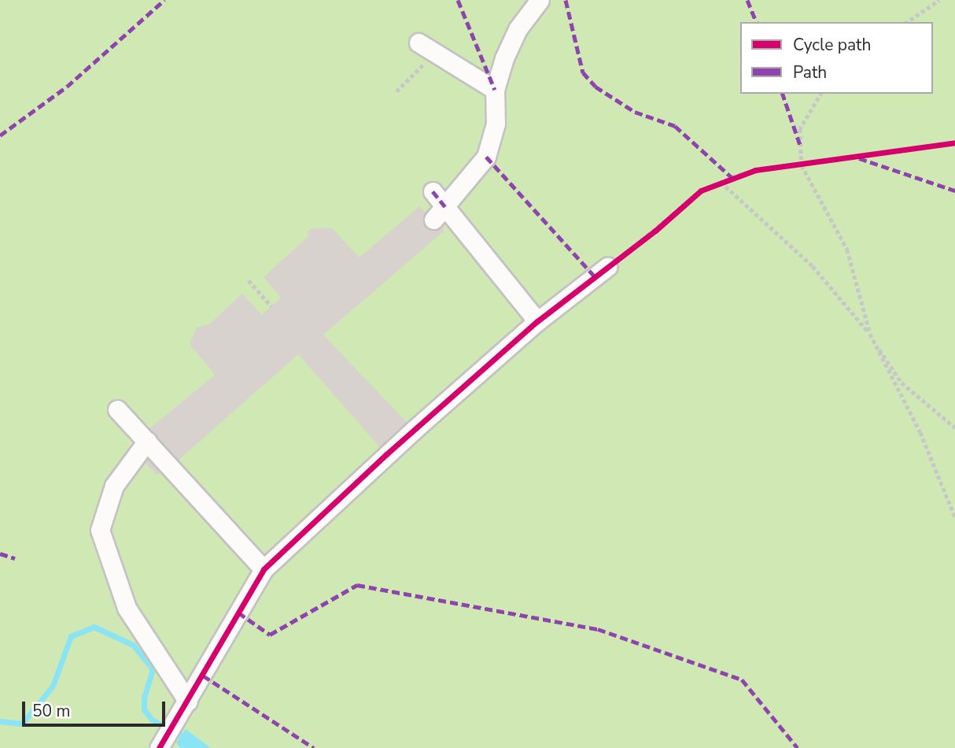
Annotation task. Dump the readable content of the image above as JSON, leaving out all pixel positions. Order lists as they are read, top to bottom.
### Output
{
  "legend": ["Cycle path", "Path"],
  "scale_bar": "50 m"
}
